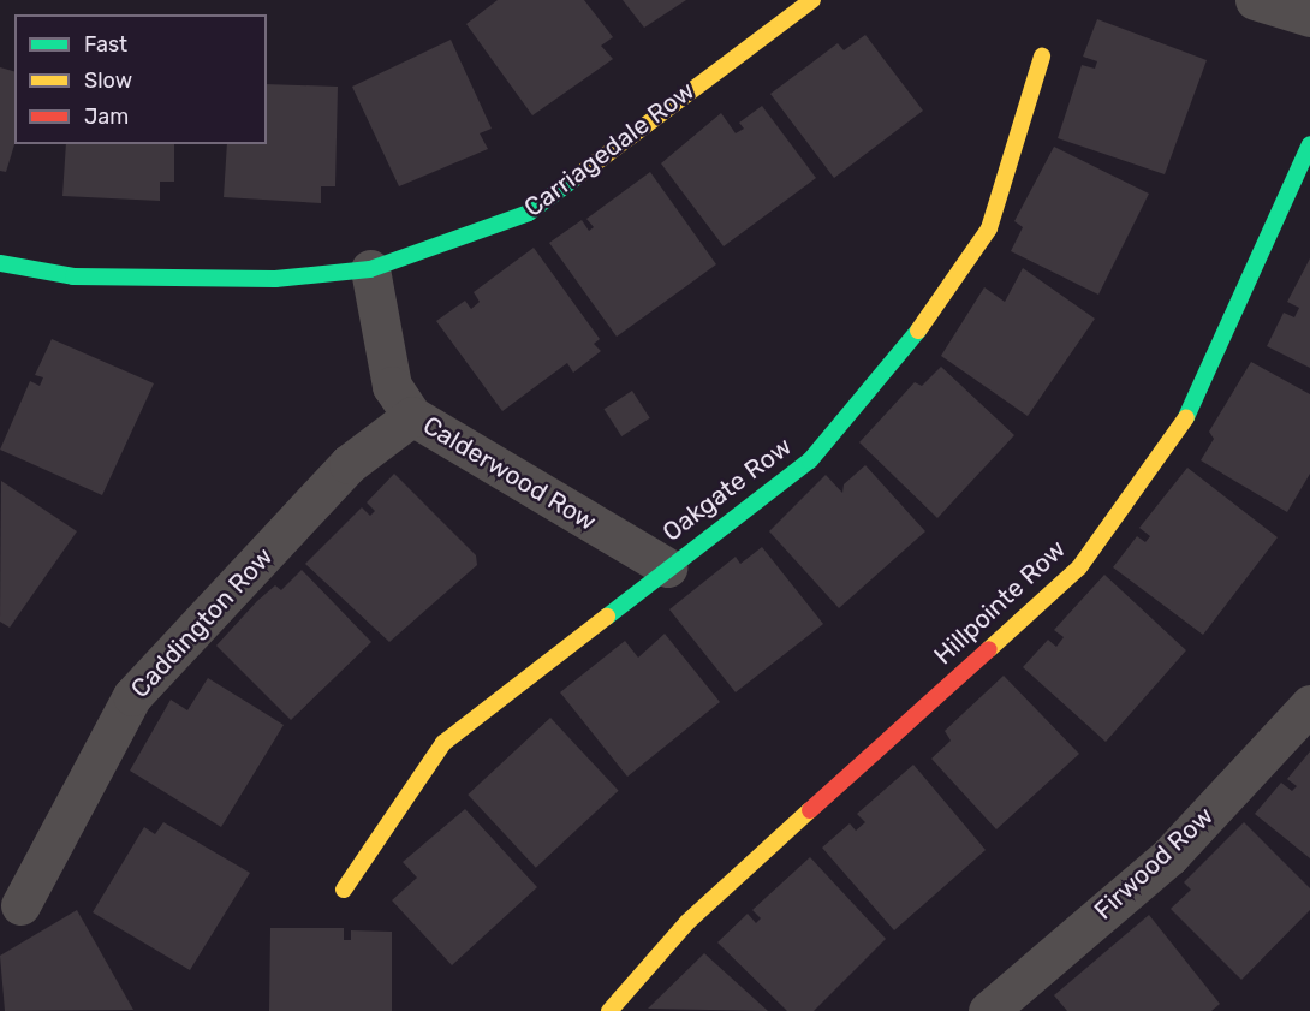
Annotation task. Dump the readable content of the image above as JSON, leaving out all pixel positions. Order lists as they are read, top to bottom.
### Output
{
  "streets": {
    "street": [
      "Carriagedale Row",
      "Calderwood Row",
      "Oakgate Row",
      "Hillpointe Row",
      "Caddington Row",
      "Firwood Row"
    ]
  },
  "crossings": [
    ["Carriagedale Row", "Calderwood Row"],
    ["Calderwood Row", "Oakgate Row"],
    ["Calderwood Row", "Caddington Row"]
  ],
  "legend": ["Fast", "Slow", "Jam"]
}
